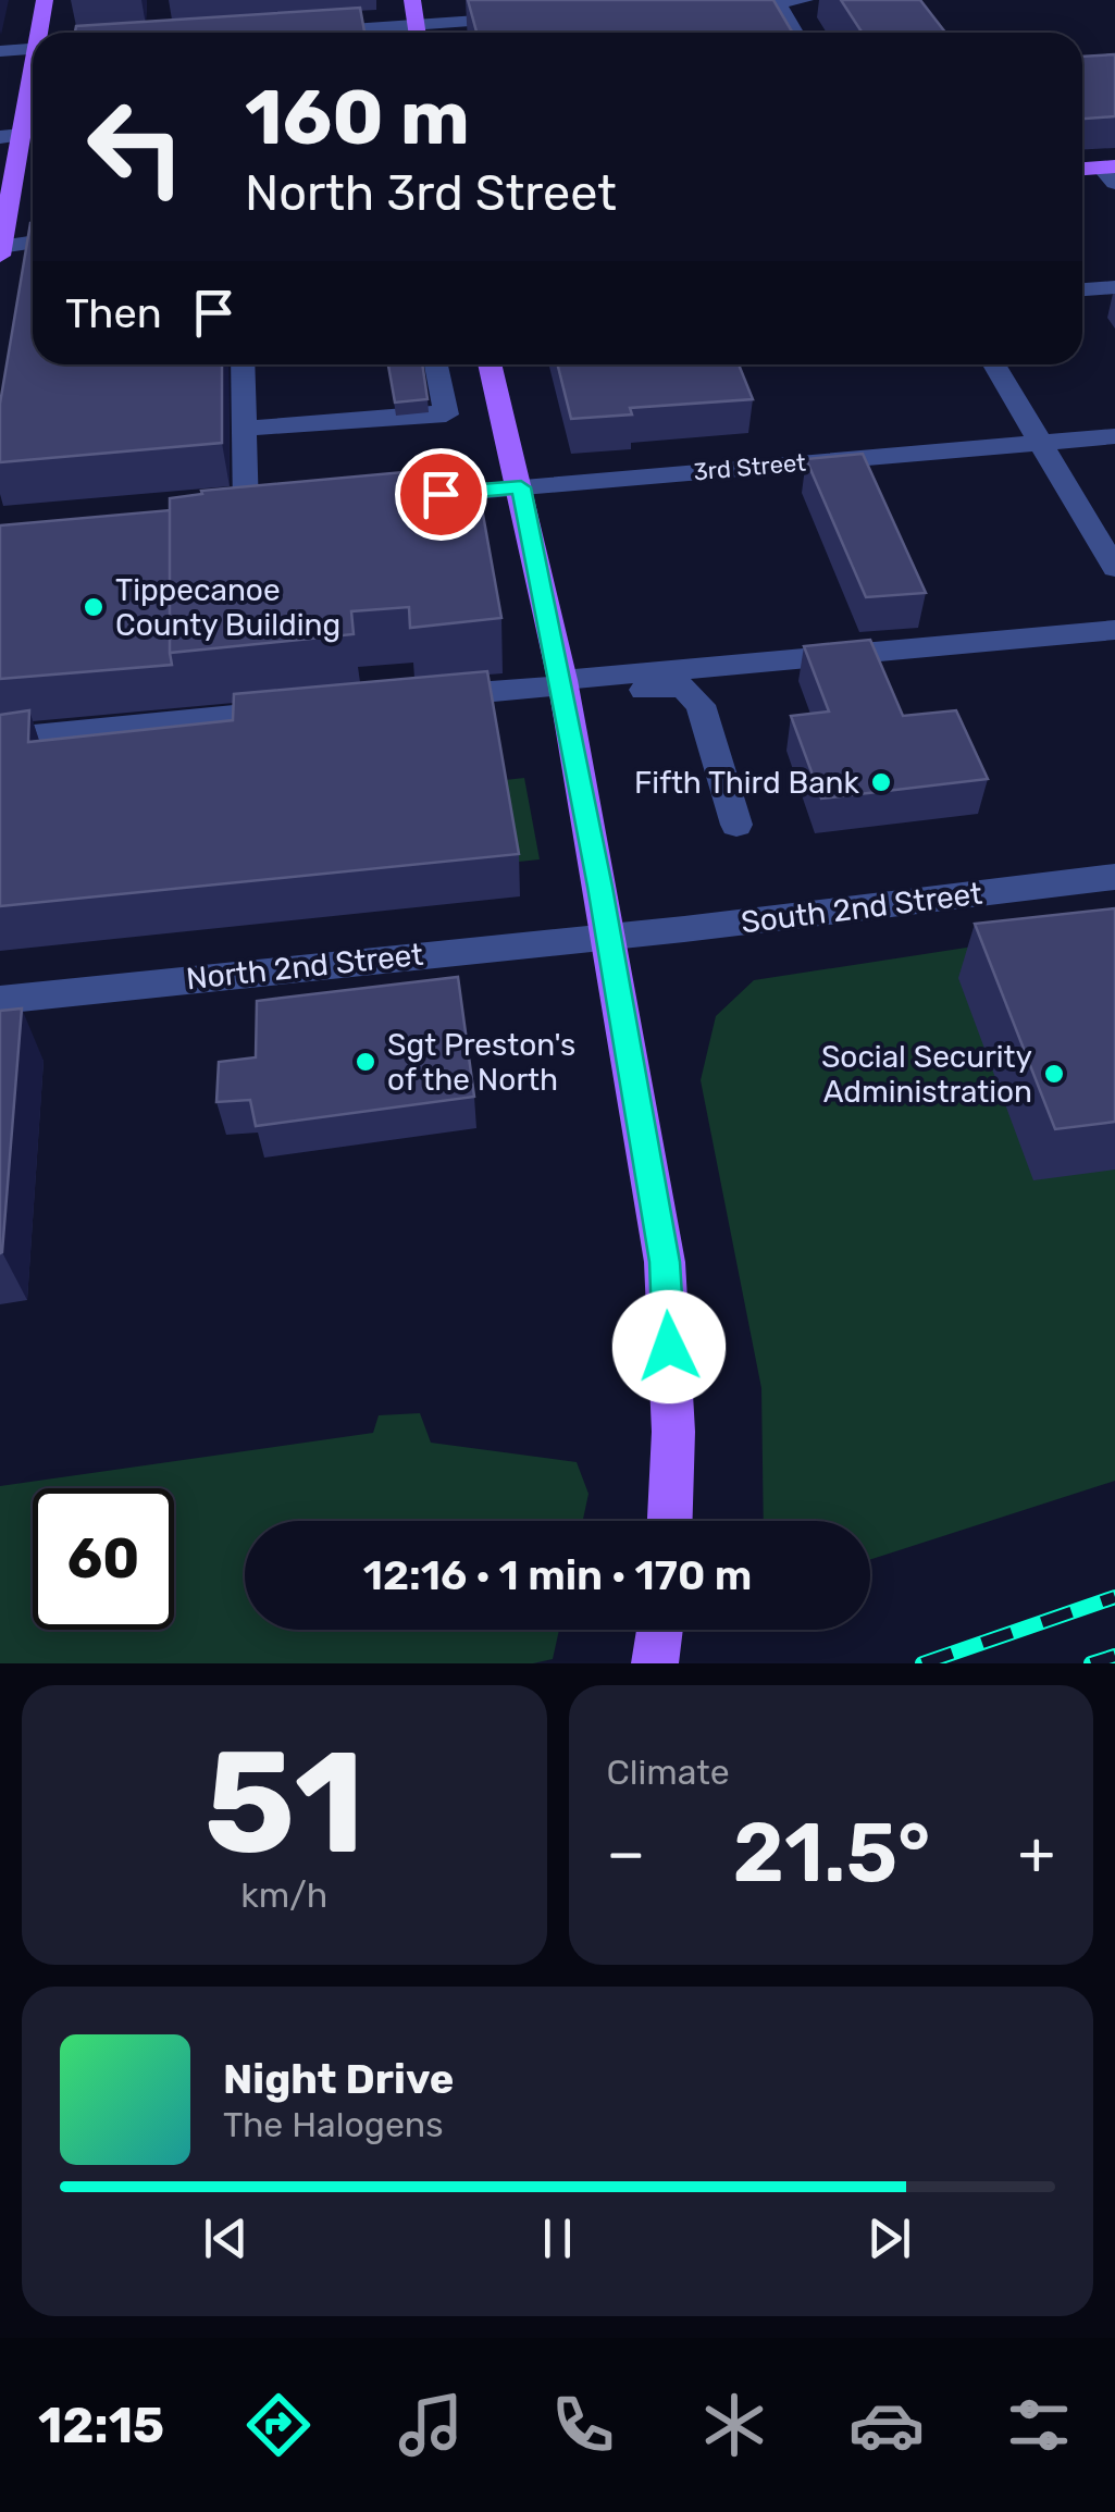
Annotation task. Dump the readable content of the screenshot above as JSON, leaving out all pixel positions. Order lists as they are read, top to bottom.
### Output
{
  "streets": {
    "street": ["3rd Street", "South 2nd Street", "North 2nd Street"]
  },
  "crossings": [
    ["South 2nd Street", "North 2nd Street"]
  ],
  "places": [
    "Tippecanoe County Building",
    "Fifth Third Bank",
    "Sgt Preston's of the North",
    "Social Security Administration"
  ],
  "page": {
    "turn": ["160 m", "North 3rd Street"],
    "then": "Then",
    "limit": "60",
    "trip": "12:16 · 1 min · 170 m",
    "tile": [
      ["51", "km/h"],
      "Climate"
    ],
    "heat": ["−", "21.5°", "+"],
    "song": ["Night Drive", "The Halogens"],
    "tabs": "12:15"
  }
}
